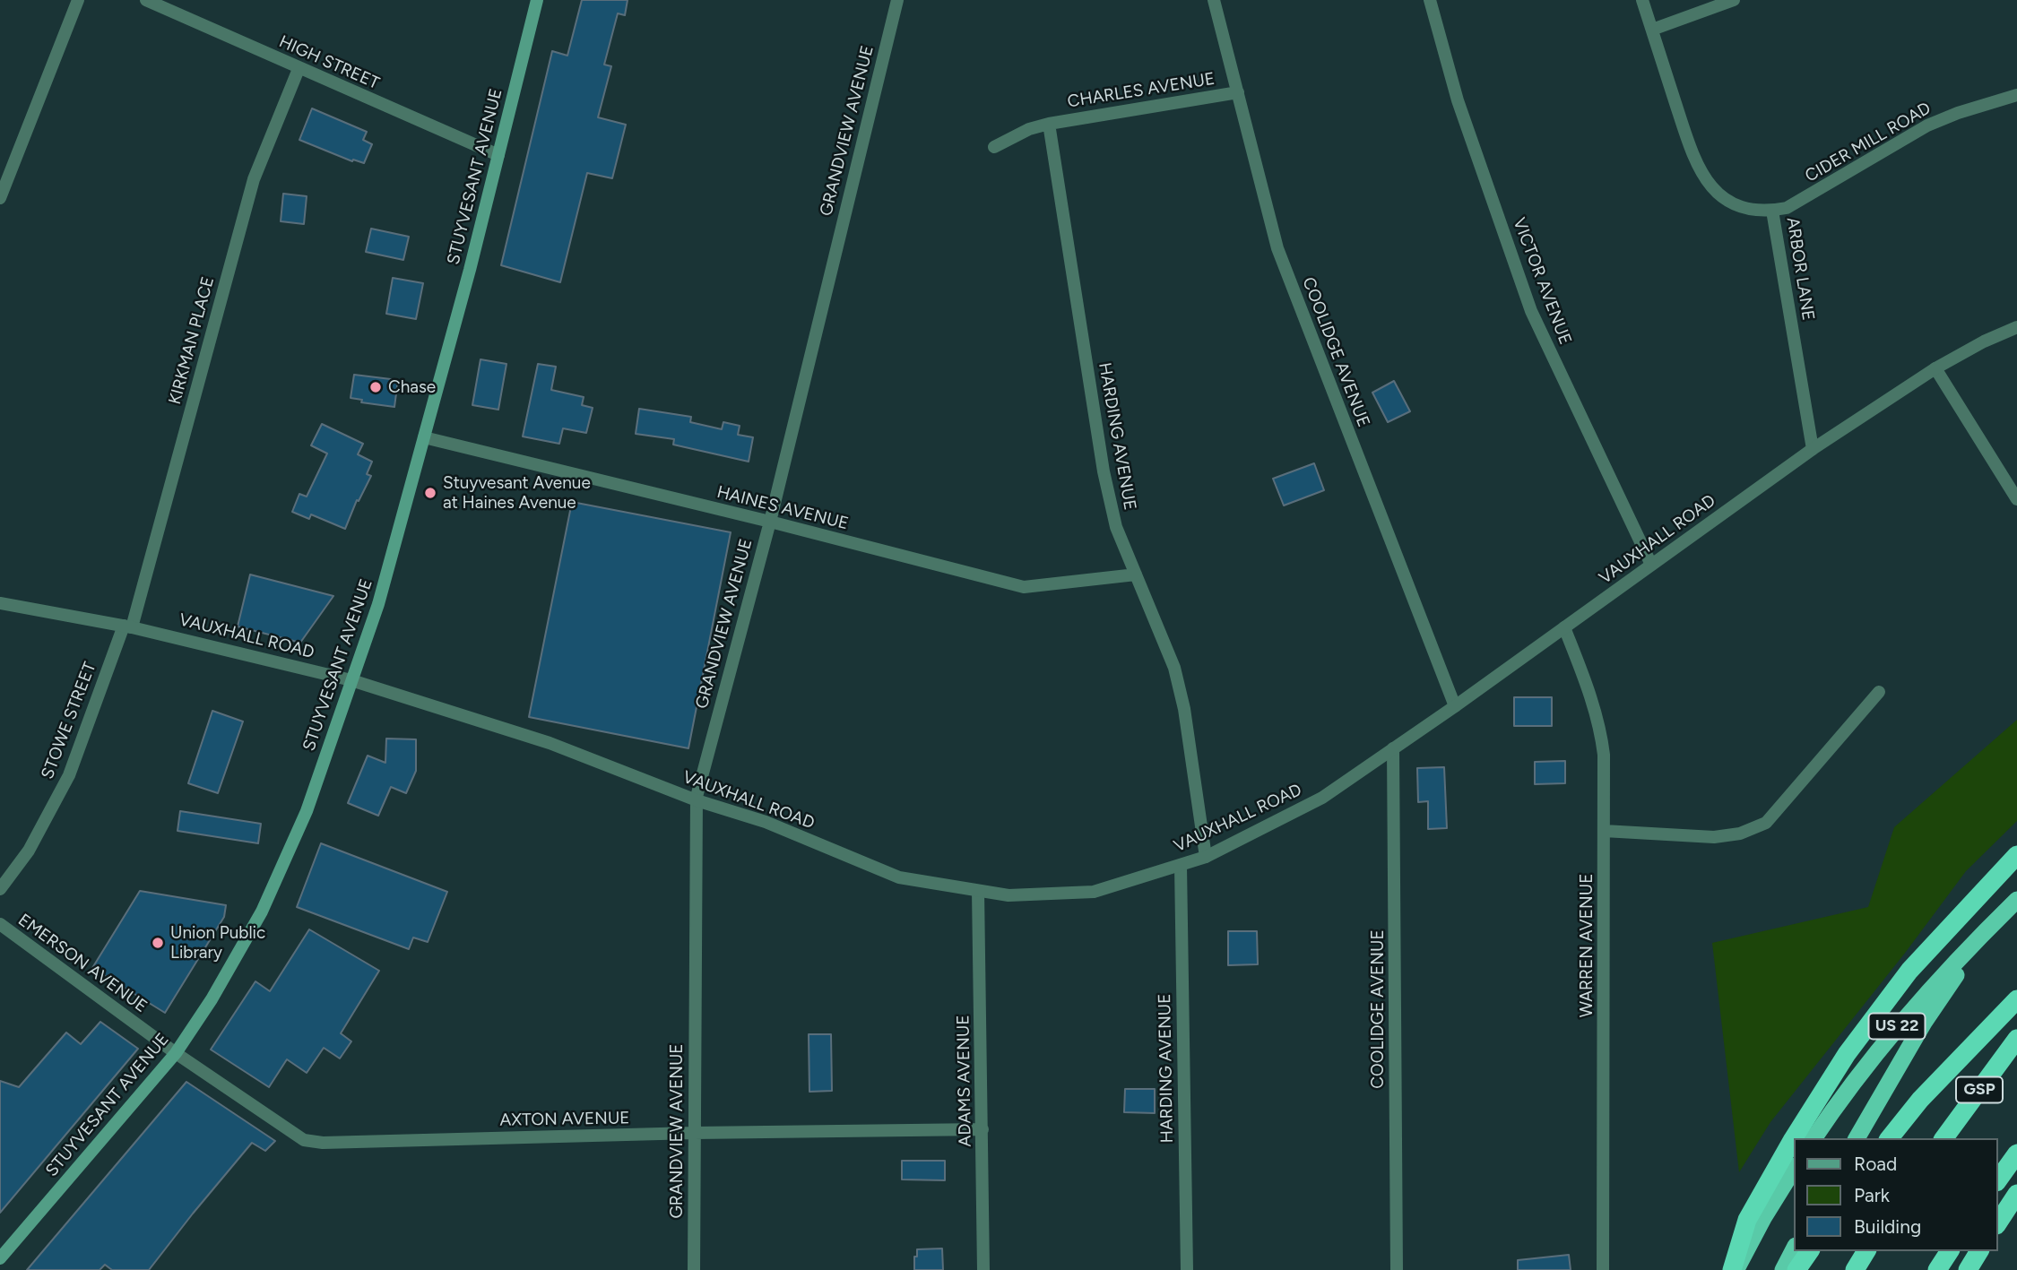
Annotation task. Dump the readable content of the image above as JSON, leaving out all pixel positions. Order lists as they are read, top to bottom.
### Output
{
  "streets": {
    "highway": ["US 22", "GSP"],
    "main road": ["STUYVESANT AVENUE"],
    "street": [
      "HIGH STREET",
      "CHARLES AVENUE",
      "GRANDVIEW AVENUE",
      "CIDER MILL ROAD",
      "ARBOR LANE",
      "VICTOR AVENUE",
      "KIRKMAN PLACE",
      "COOLIDGE AVENUE",
      "HARDING AVENUE",
      "HAINES AVENUE",
      "VAUXHALL ROAD",
      "STOWE STREET",
      "WARREN AVENUE",
      "EMERSON AVENUE",
      "ADAMS AVENUE",
      "AXTON AVENUE"
    ]
  },
  "crossings": [
    ["HIGH STREET", "STUYVESANT AVENUE"],
    ["HIGH STREET", "KIRKMAN PLACE"],
    ["CHARLES AVENUE", "COOLIDGE AVENUE"],
    ["CHARLES AVENUE", "HARDING AVENUE"],
    ["GRANDVIEW AVENUE", "HAINES AVENUE"],
    ["GRANDVIEW AVENUE", "VAUXHALL ROAD"],
    ["GRANDVIEW AVENUE", "AXTON AVENUE"],
    ["CIDER MILL ROAD", "ARBOR LANE"],
    ["STUYVESANT AVENUE", "HAINES AVENUE"],
    ["STUYVESANT AVENUE", "VAUXHALL ROAD"],
    ["STUYVESANT AVENUE", "EMERSON AVENUE"],
    ["STUYVESANT AVENUE", "AXTON AVENUE"],
    ["ARBOR LANE", "VAUXHALL ROAD"],
    ["VICTOR AVENUE", "VAUXHALL ROAD"],
    ["KIRKMAN PLACE", "VAUXHALL ROAD"],
    ["KIRKMAN PLACE", "STOWE STREET"],
    ["COOLIDGE AVENUE", "VAUXHALL ROAD"],
    ["HARDING AVENUE", "HAINES AVENUE"],
    ["HARDING AVENUE", "VAUXHALL ROAD"],
    ["VAUXHALL ROAD", "STOWE STREET"],
    ["VAUXHALL ROAD", "WARREN AVENUE"],
    ["VAUXHALL ROAD", "ADAMS AVENUE"],
    ["EMERSON AVENUE", "AXTON AVENUE"],
    ["ADAMS AVENUE", "AXTON AVENUE"]
  ],
  "places": ["Chase", "Stuyvesant Avenue at Haines Avenue", "Union Public Library"],
  "legend": ["Road", "Park", "Building"]
}
